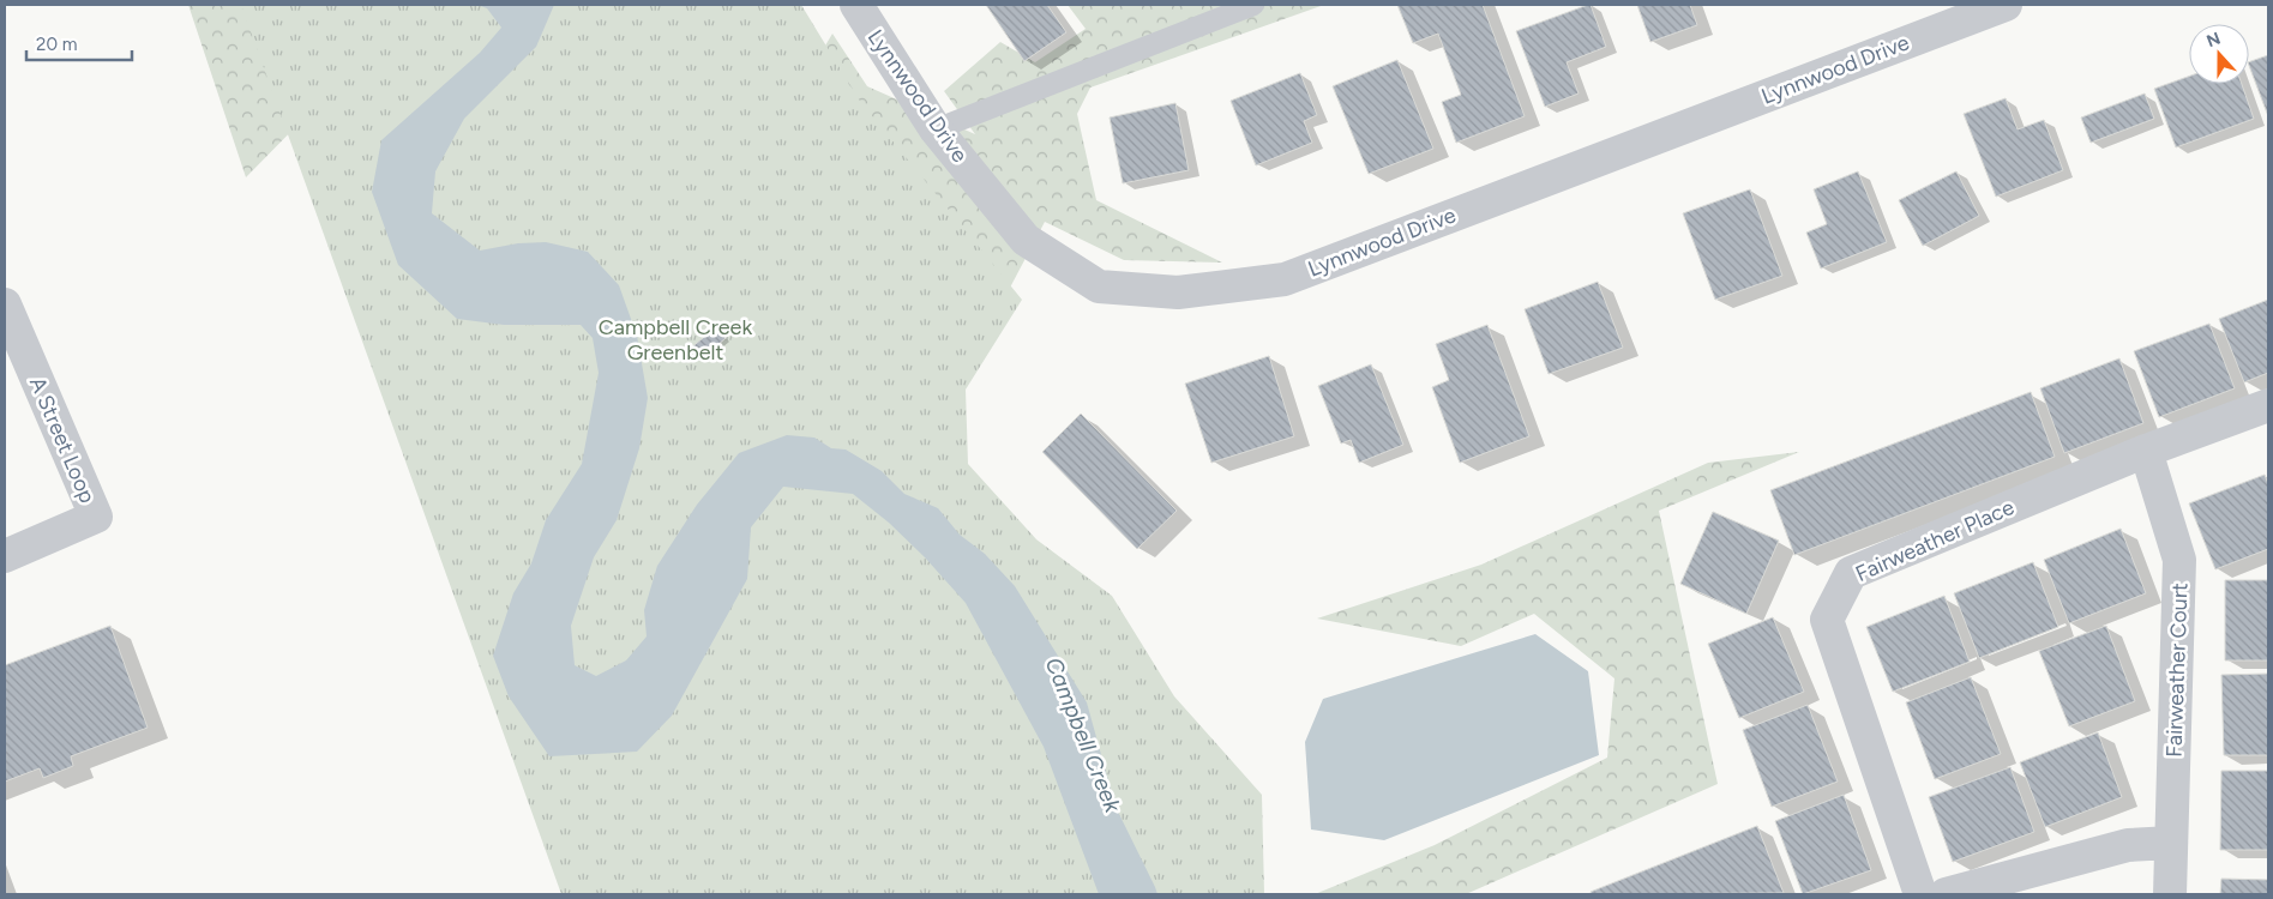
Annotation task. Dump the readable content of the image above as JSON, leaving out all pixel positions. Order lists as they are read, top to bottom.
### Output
{
  "streets": {
    "street": [
      "Lynnwood Drive",
      "A Street Loop",
      "Fairweather Place",
      "Fairweather Court"
    ]
  },
  "crossings": [
    ["Fairweather Place", "Fairweather Court"]
  ],
  "water": ["Campbell Creek"],
  "parks": ["Campbell Creek Greenbelt"],
  "scale_bar": "20 m",
  "north": "top"
}
